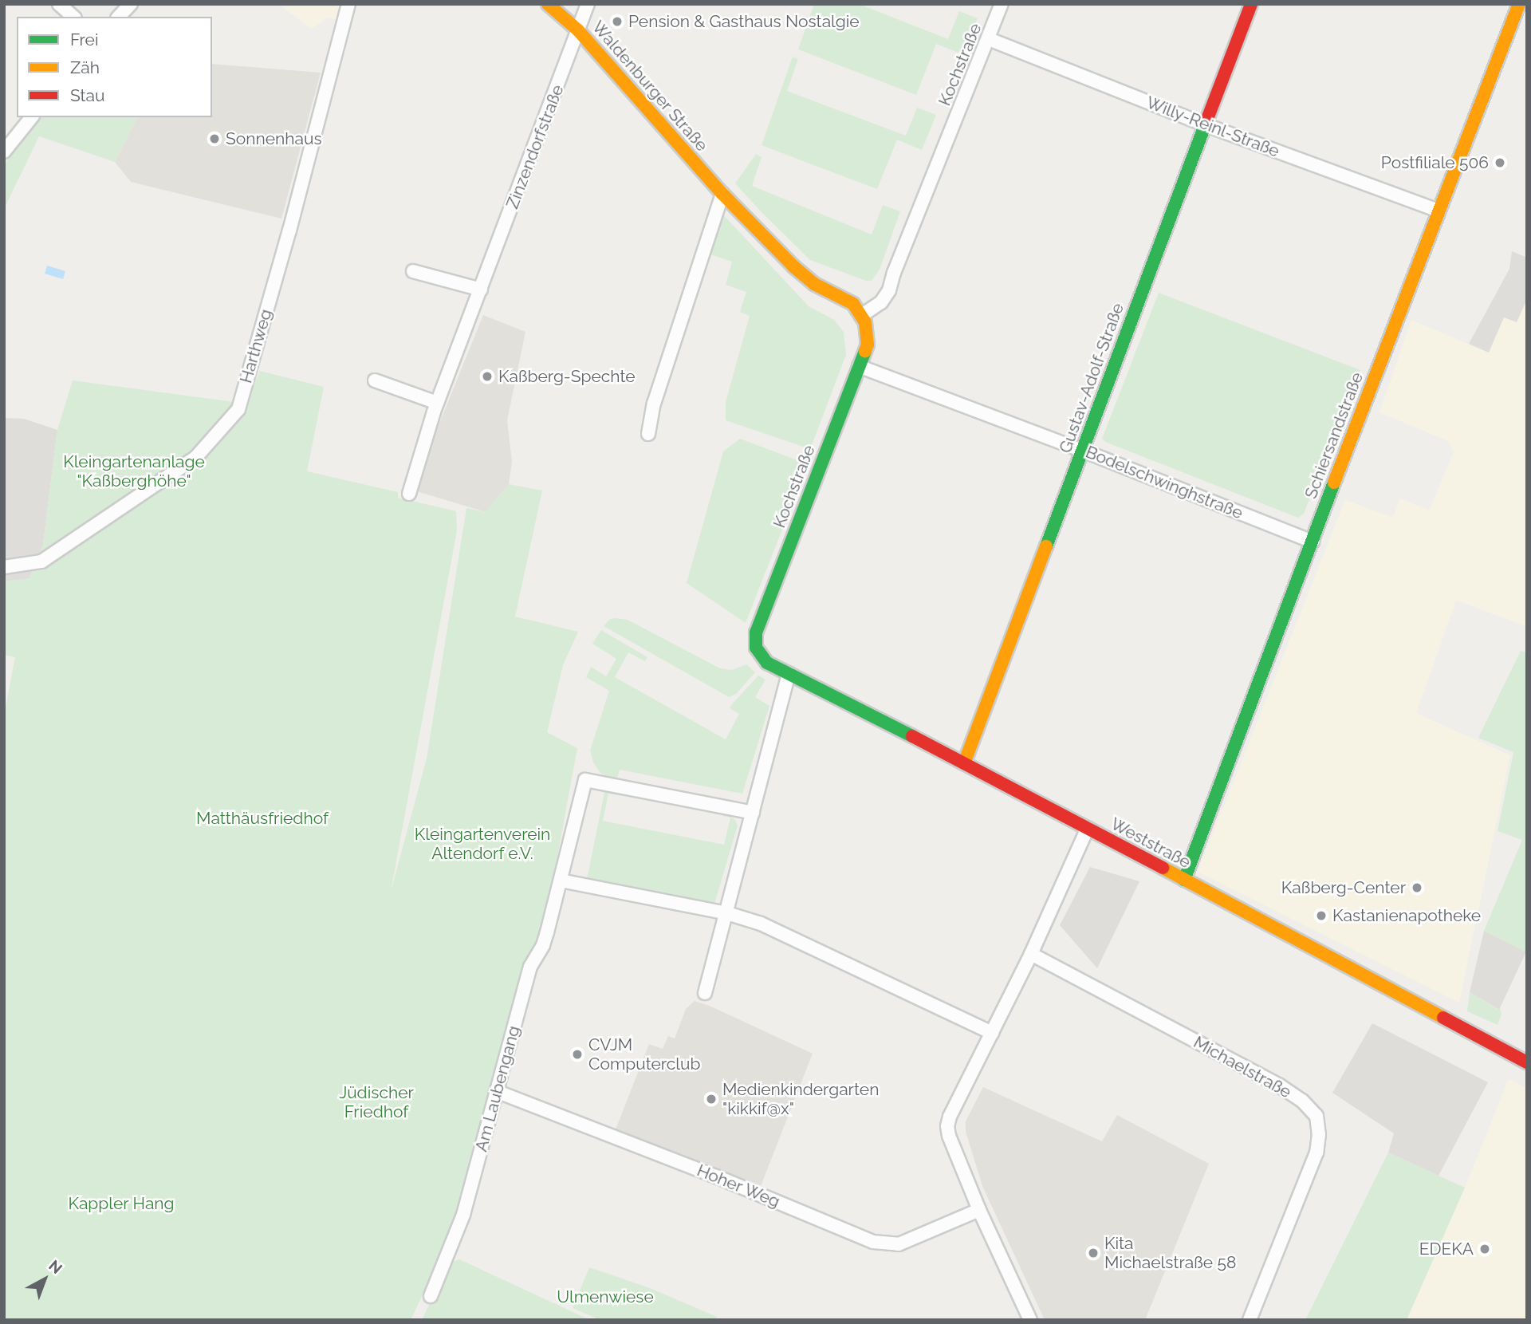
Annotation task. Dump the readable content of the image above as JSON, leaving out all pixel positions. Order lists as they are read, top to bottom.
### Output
{
  "streets": {
    "street": [
      "Kochstraße",
      "Waldenburger Straße",
      "Willy-Reinl-Straße",
      "Zinzendorfstraße",
      "Harthweg",
      "Gustav-Adolf-Straße",
      "Schiersandstraße",
      "Bodelschwinghstraße",
      "Weststraße",
      "Michaelstraße",
      "Am Laubengang",
      "Hoher Weg"
    ]
  },
  "crossings": [
    ["Kochstraße", "Waldenburger Straße"],
    ["Kochstraße", "Willy-Reinl-Straße"],
    ["Kochstraße", "Bodelschwinghstraße"],
    ["Kochstraße", "Weststraße"],
    ["Waldenburger Straße", "Zinzendorfstraße"],
    ["Willy-Reinl-Straße", "Gustav-Adolf-Straße"],
    ["Willy-Reinl-Straße", "Schiersandstraße"],
    ["Gustav-Adolf-Straße", "Bodelschwinghstraße"],
    ["Gustav-Adolf-Straße", "Weststraße"],
    ["Schiersandstraße", "Bodelschwinghstraße"],
    ["Schiersandstraße", "Weststraße"],
    ["Am Laubengang", "Hoher Weg"]
  ],
  "parks": [
    "Kleingartenanlage \"Kaßberghöhe\"",
    "Matthäusfriedhof",
    "Kleingartenverein Altendorf e.V.",
    "Jüdischer Friedhof",
    "Kappler Hang",
    "Ulmenwiese"
  ],
  "places": [
    "Pension & Gasthaus Nostalgie",
    "Sonnenhaus",
    "Postfiliale 506",
    "Kaßberg-Spechte",
    "Kaßberg-Center",
    "Kastanienapotheke",
    "CVJM Computerclub",
    "Medienkindergarten \"kikkif@x\"",
    "EDEKA",
    "Kita Michaelstraße 58"
  ],
  "legend": ["Frei", "Zäh", "Stau"],
  "north": "top right"
}
